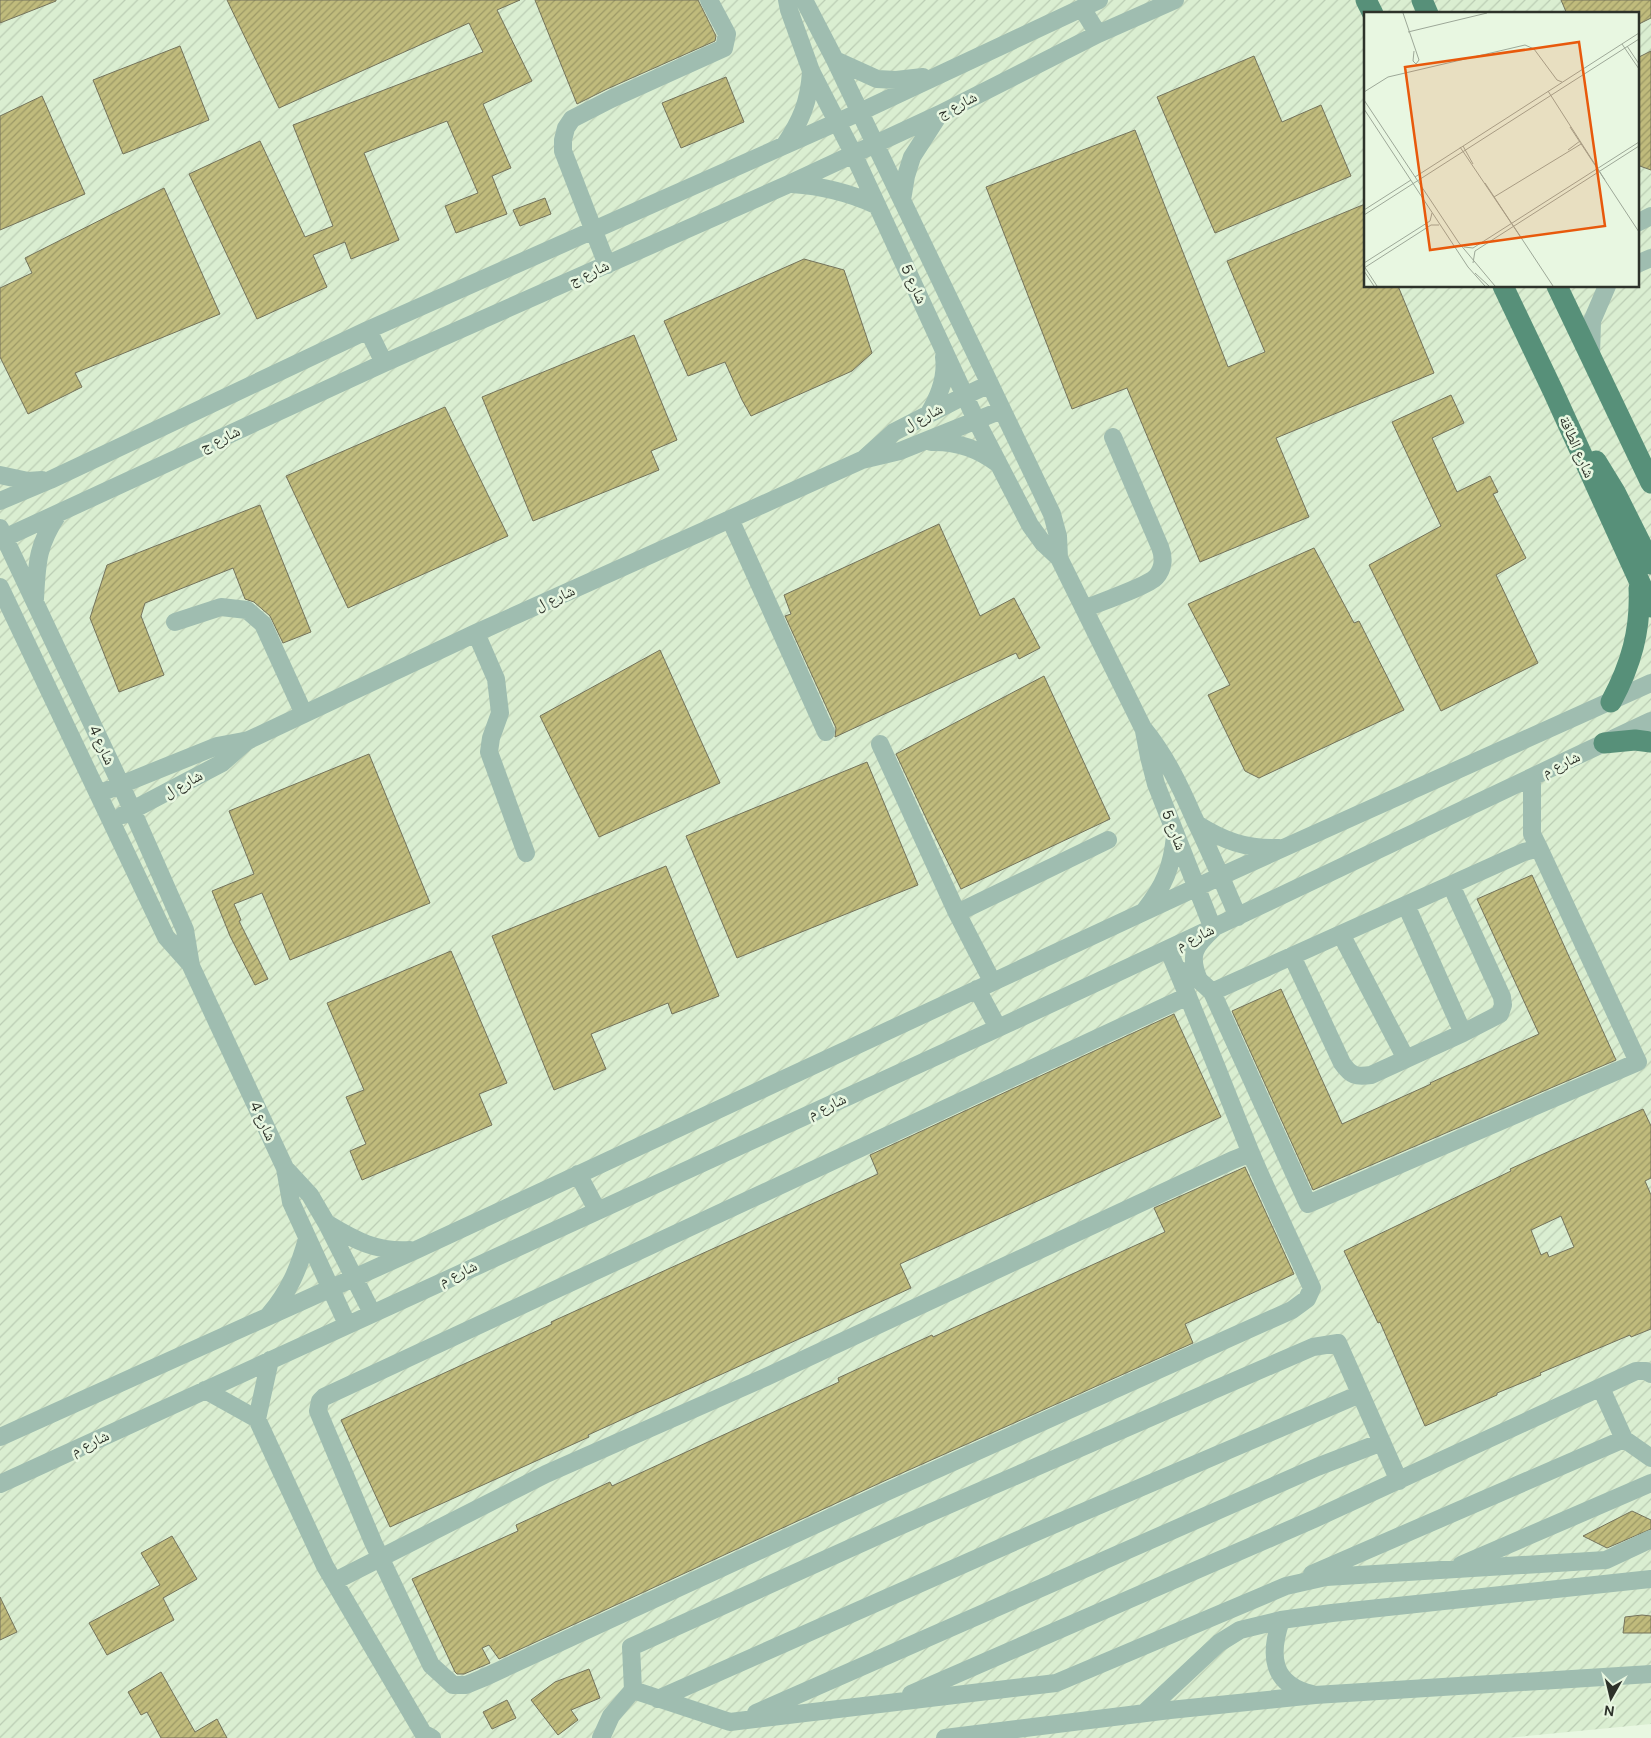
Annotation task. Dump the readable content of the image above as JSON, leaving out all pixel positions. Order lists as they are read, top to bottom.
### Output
{
  "streets": {
    "main road": ["شارع الطاقة"],
    "street": [
      "شارع ج",
      "شارع 5",
      "شارع ل",
      "شارع 4",
      "شارع م"
    ]
  },
  "crossings": [
    ["شارع ج", "شارع 5"],
    ["شارع ج", "شارع 4"],
    ["شارع 5", "شارع ل"],
    ["شارع 5", "شارع م"],
    ["شارع ل", "شارع 4"],
    ["شارع 4", "شارع م"]
  ],
  "north": "bottom"
}
